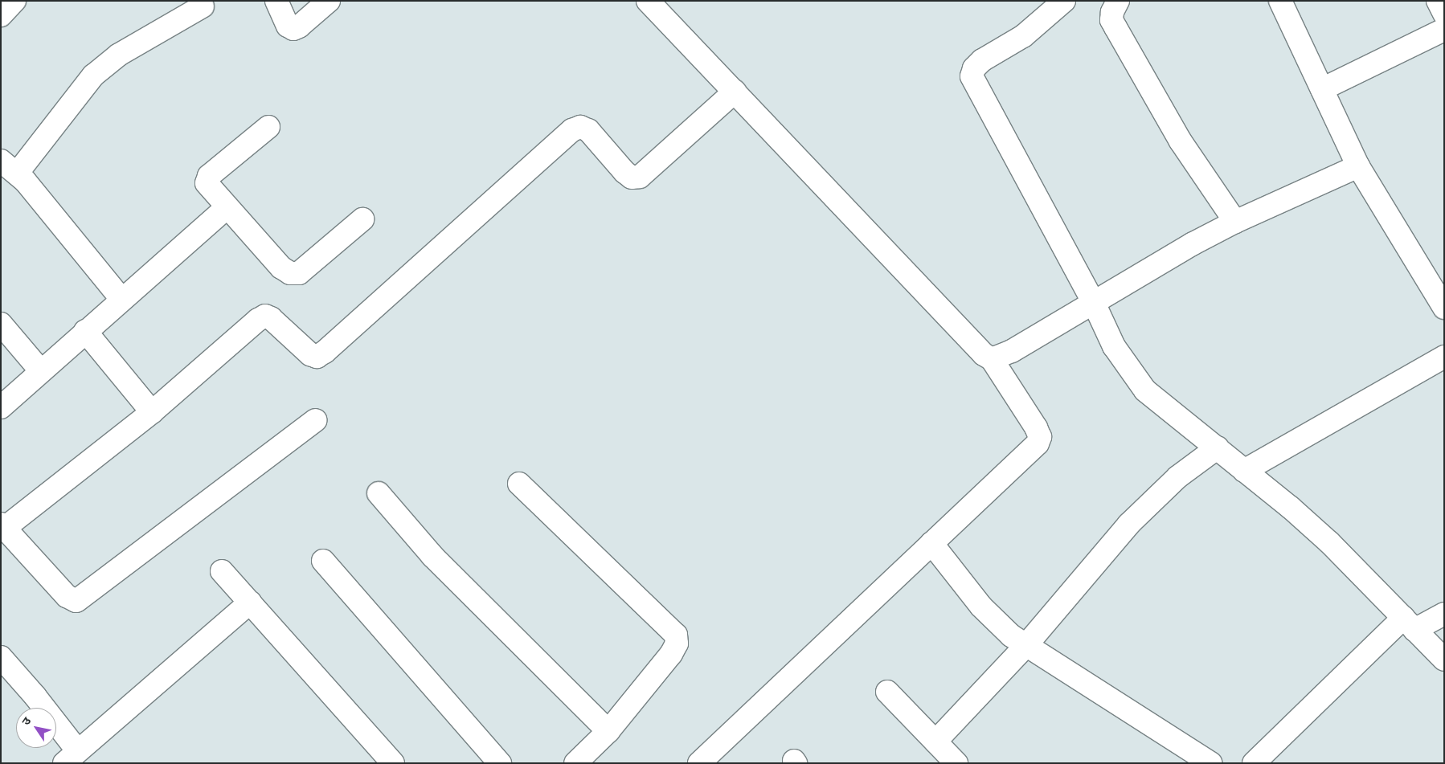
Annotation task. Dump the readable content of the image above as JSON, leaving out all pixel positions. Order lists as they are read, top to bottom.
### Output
{
  "north": "top left"
}
